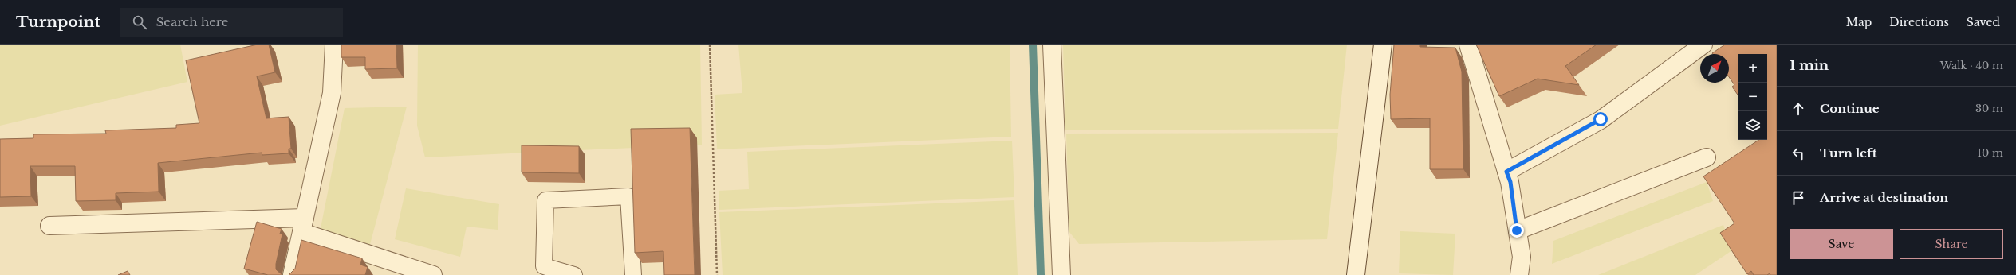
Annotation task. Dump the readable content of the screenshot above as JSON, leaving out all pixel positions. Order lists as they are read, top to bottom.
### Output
{
  "north": "top right",
  "page": {
    "header": "Turnpoint",
    "search": "Search here",
    "nav": ["Map", "Directions", "Saved"],
    "heading": ["1 min", "Walk · 40 m"],
    "map_buttons": ["+", "−"],
    "list": [
      ["Continue", "30 m"],
      ["Turn left", "10 m"],
      "Arrive at destination"
    ],
    "buttons": ["Save", "Share"]
  }
}
